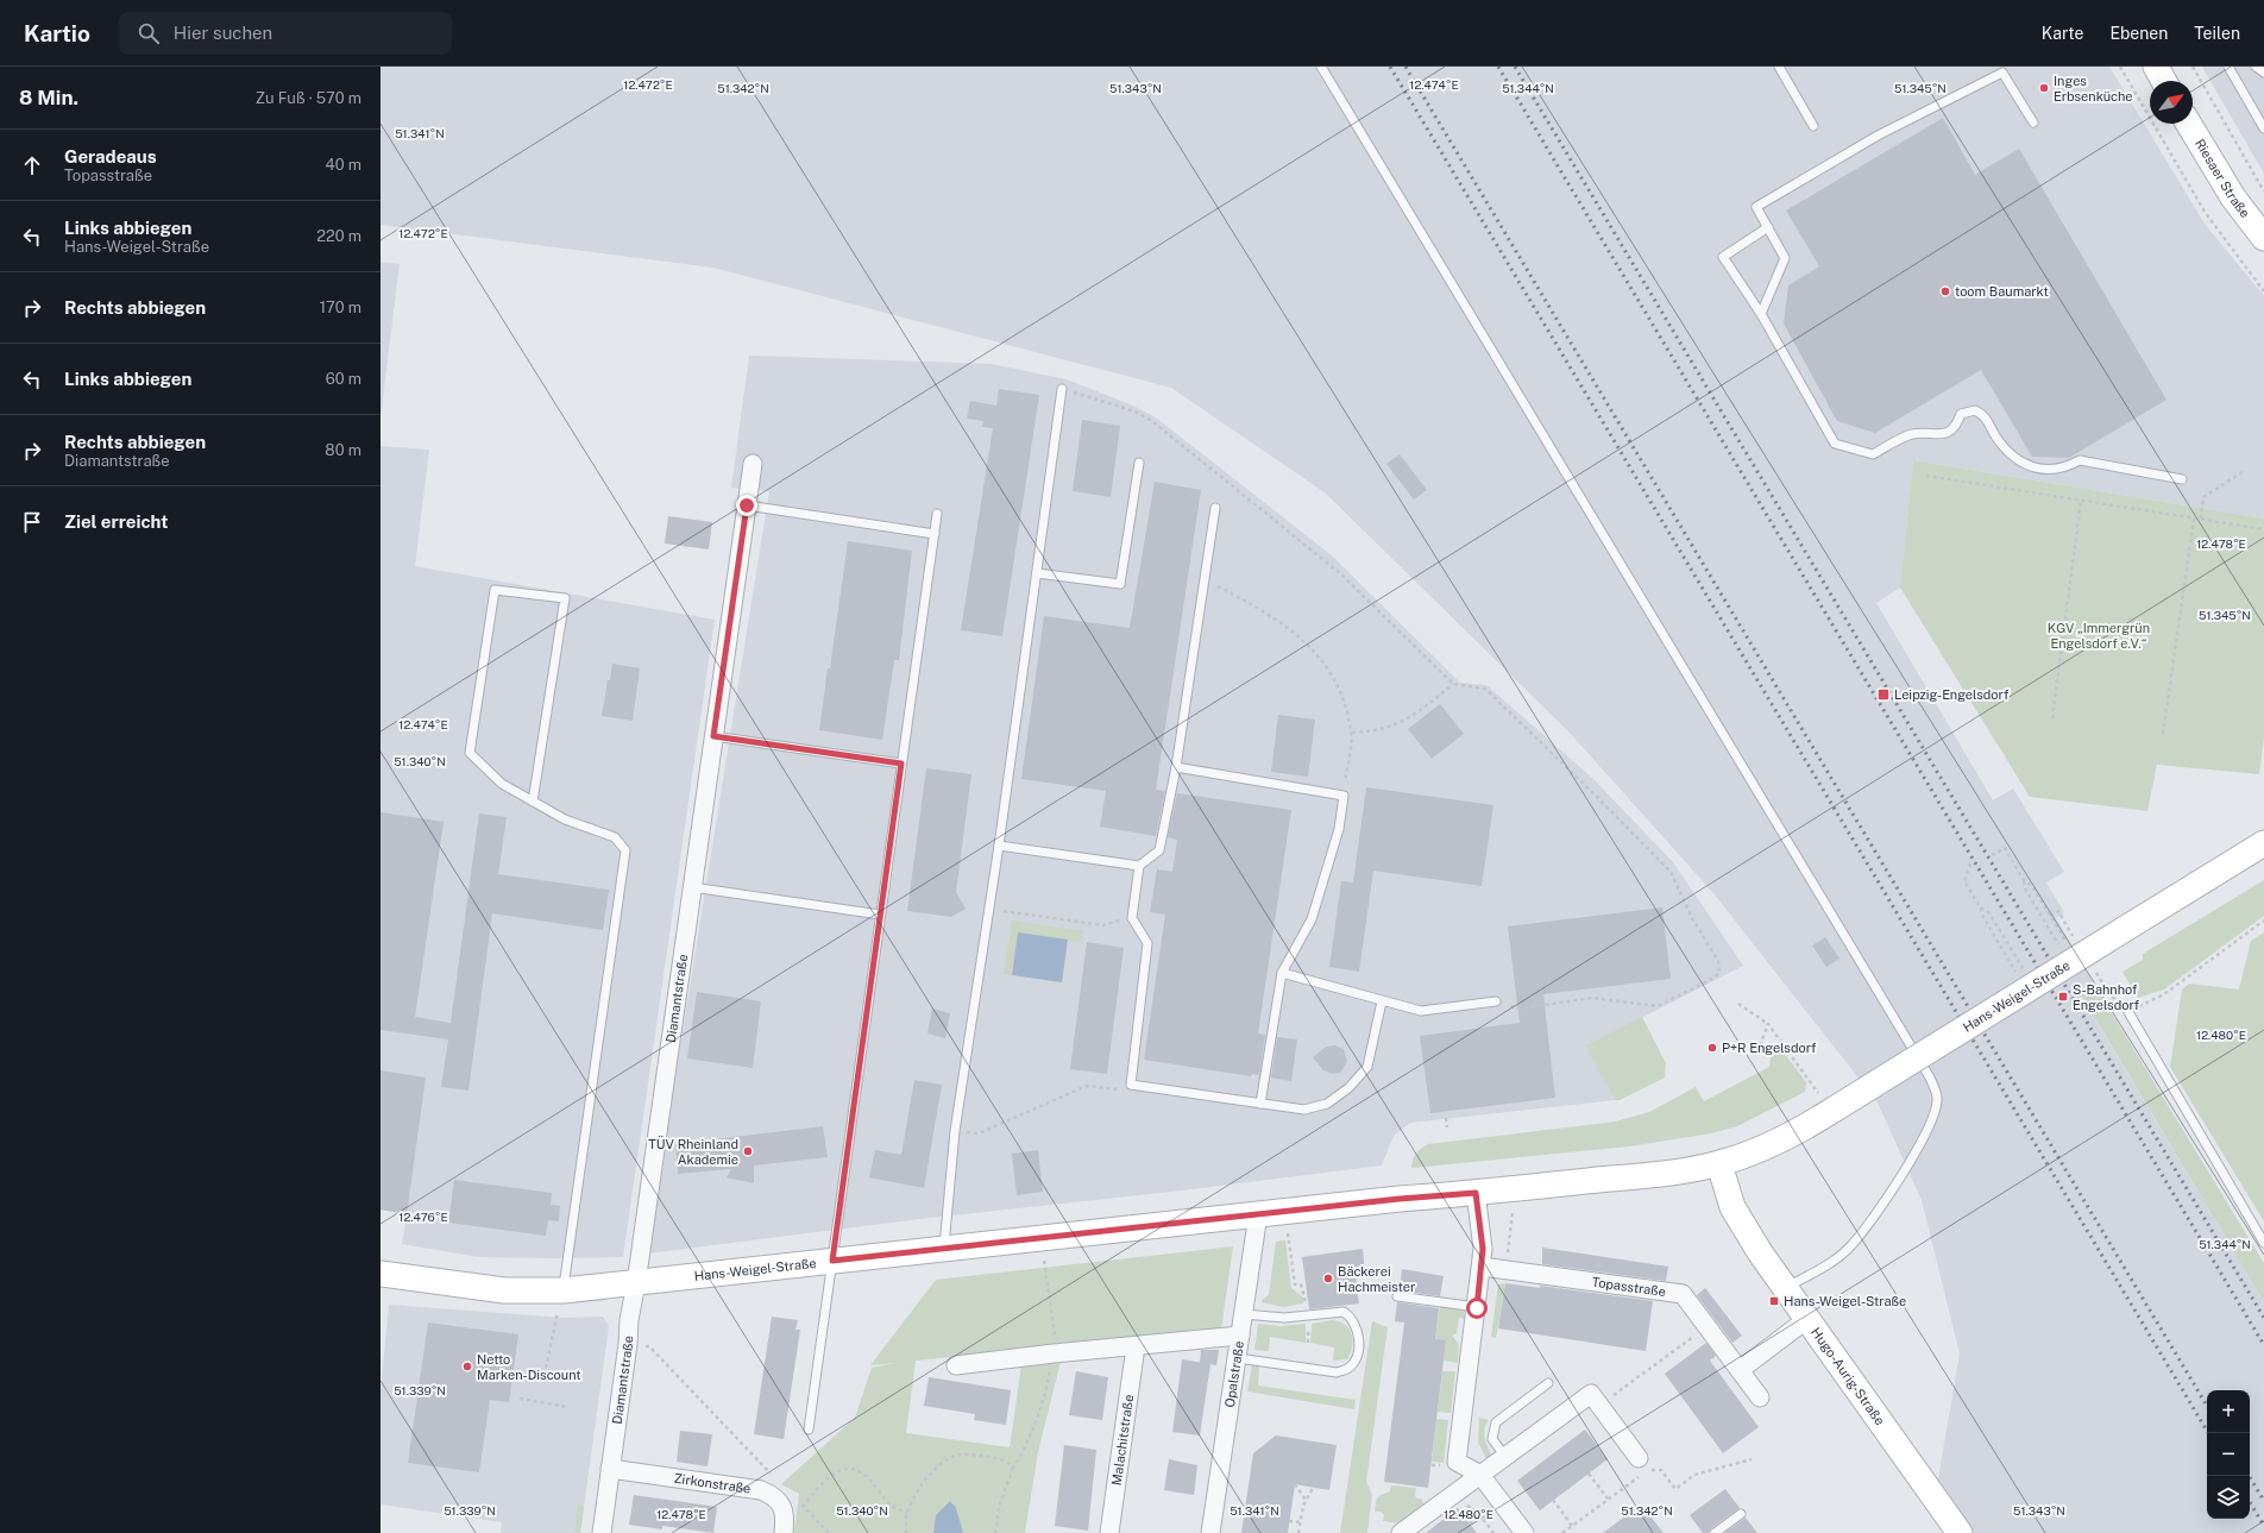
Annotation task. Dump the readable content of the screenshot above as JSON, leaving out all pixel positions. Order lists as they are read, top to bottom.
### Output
{
  "streets": {
    "street": [
      "Riesaer Straße",
      "Hans-Weigel-Straße",
      "Diamantstraße",
      "Topasstraße",
      "Opalstraße",
      "Hugo-Aurig-Straße",
      "Malachitstraße",
      "Zirkonstraße"
    ]
  },
  "crossings": [
    ["Hans-Weigel-Straße", "Diamantstraße"],
    ["Hans-Weigel-Straße", "Opalstraße"],
    ["Hans-Weigel-Straße", "Hugo-Aurig-Straße"],
    ["Diamantstraße", "Zirkonstraße"]
  ],
  "parks": ["KGV „Immergrün Engelsdorf e.V.“"],
  "places": {
    "other": [
      "Inges Erbsenküche",
      "toom Baumarkt",
      "P+R Engelsdorf",
      "TÜV Rheinland Akademie",
      "Bäckerei Hachmeister",
      "Netto Marken-Discount"
    ],
    "transit": ["Leipzig-Engelsdorf", "S-Bahnhof Engelsdorf", "Hans-Weigel-Straße"]
  },
  "north": "top right",
  "page": {
    "header": "Kartio",
    "search": "Hier suchen",
    "nav": ["Karte", "Ebenen", "Teilen"],
    "heading": ["8 Min.", "Zu Fuß · 570 m"],
    "list": [
      ["Geradeaus", "Topasstraße", "40 m"],
      ["Links abbiegen", "Hans-Weigel-Straße", "220 m"],
      ["Rechts abbiegen", "170 m"],
      ["Links abbiegen", "60 m"],
      ["Rechts abbiegen", "Diamantstraße", "80 m"],
      "Ziel erreicht"
    ],
    "map_buttons": ["+", "−"]
  },
  "coordinates": [
    "12.472°E",
    "12.474°E",
    "51.342°N",
    "51.343°N",
    "51.344°N",
    "51.345°N",
    "51.341°N",
    "12.478°E",
    "51.340°N",
    "12.480°E",
    "12.476°E",
    "51.339°N"
  ]
}
